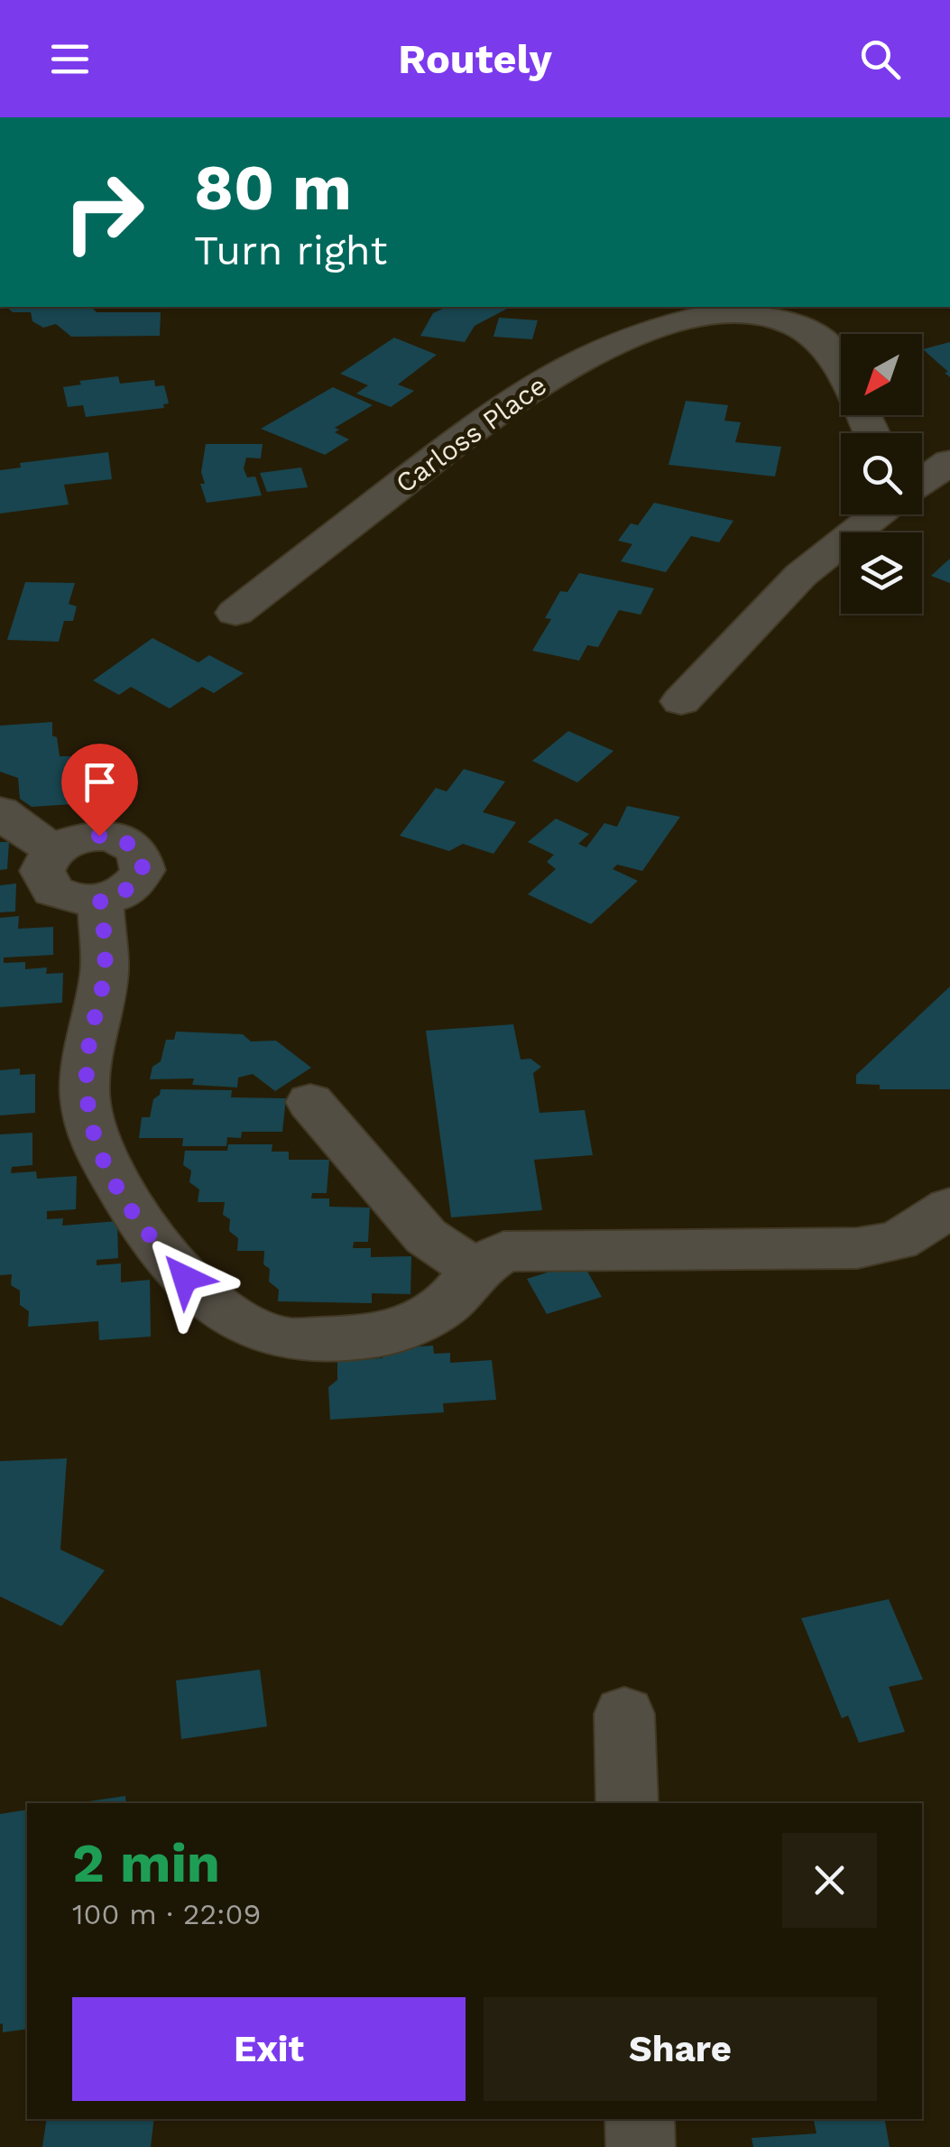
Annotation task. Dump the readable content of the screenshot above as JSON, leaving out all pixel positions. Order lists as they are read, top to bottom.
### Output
{
  "streets": {
    "street": ["Carloss Place"]
  },
  "north": "bottom left",
  "page": {
    "header": "Routely",
    "turn": ["80 m", "Turn right"],
    "heading": ["2 min", "100 m · 22:09"],
    "buttons": ["Exit", "Share"]
  }
}
